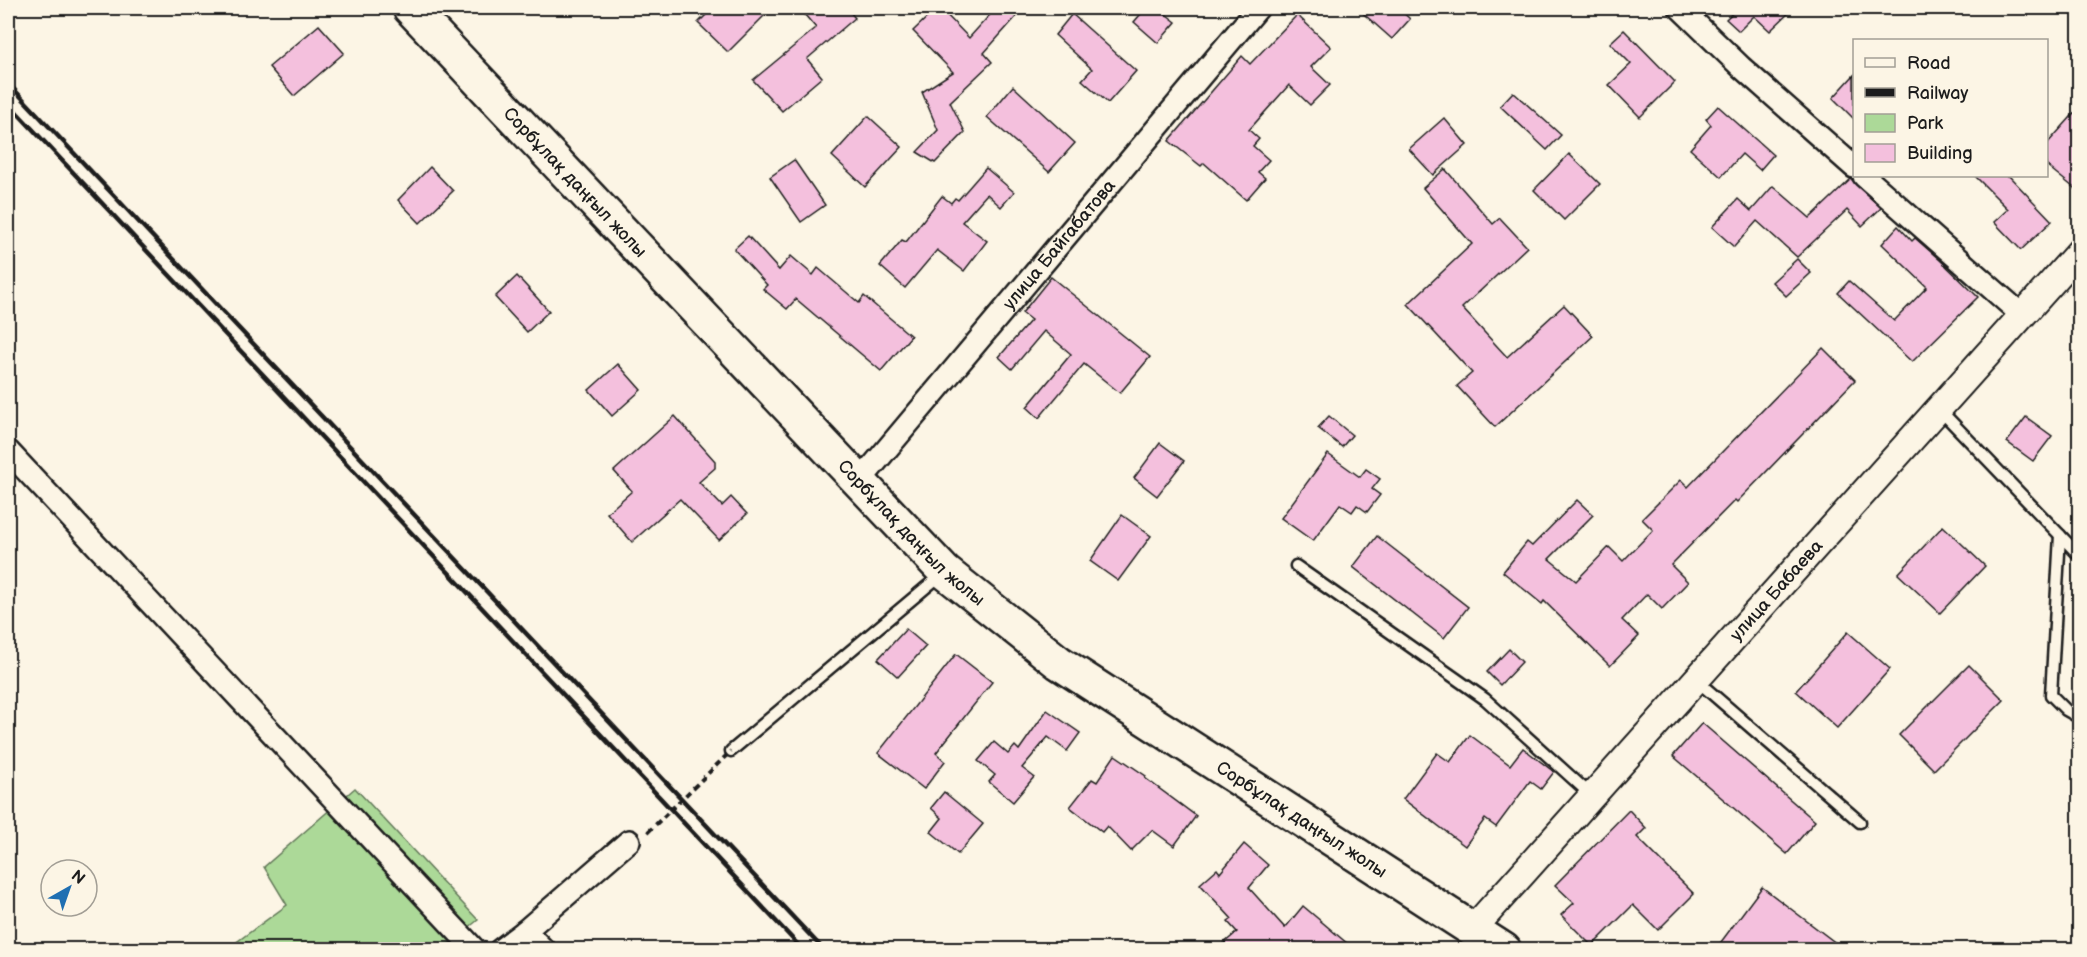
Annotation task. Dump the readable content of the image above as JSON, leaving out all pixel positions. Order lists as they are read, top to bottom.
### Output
{
  "streets": {
    "main road": ["Сорбұлақ даңғыл жолы"],
    "street": ["улица Байгабатова", "улица Бабаева"]
  },
  "crossings": [
    ["Сорбұлақ даңғыл жолы", "улица Байгабатова"],
    ["Сорбұлақ даңғыл жолы", "улица Бабаева"]
  ],
  "legend": [
    "Road",
    "Railway",
    "Park",
    "Building"
  ],
  "north": "top right"
}
